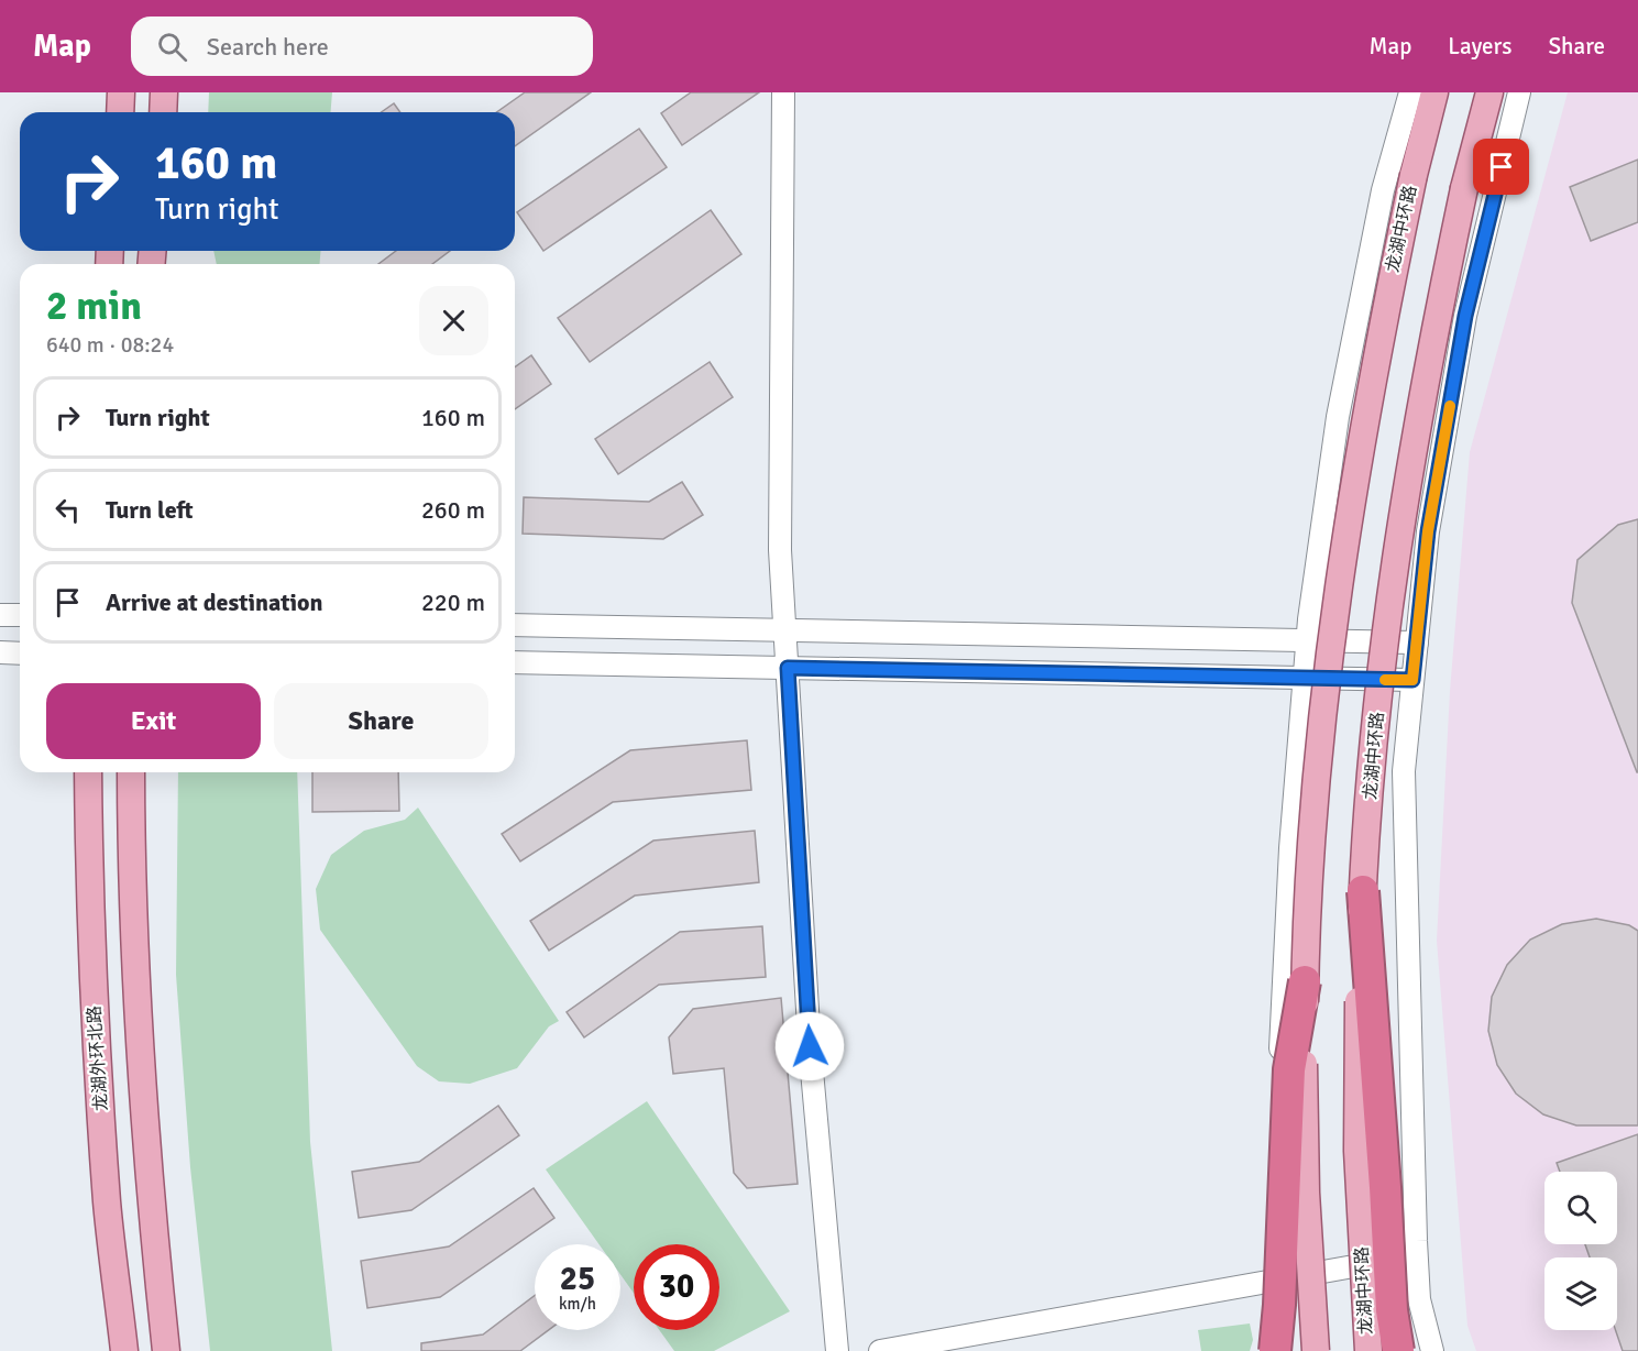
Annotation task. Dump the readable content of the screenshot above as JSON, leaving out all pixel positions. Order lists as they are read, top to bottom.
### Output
{
  "streets": {
    "main road": ["龙湖中环路", "龙湖外环北路"]
  },
  "page": {
    "header": "Map",
    "search": "Search here",
    "nav": ["Map", "Layers", "Share"],
    "turn": ["160 m", "Turn right"],
    "heading": ["2 min", "640 m · 08:24"],
    "list": [
      {
        "name": "Turn right",
        "value": "160 m"
      },
      {
        "name": "Turn left",
        "value": "260 m"
      },
      {
        "name": "Arrive at destination",
        "value": "220 m"
      }
    ],
    "buttons": ["Exit", "Share"],
    "speed": "25 km/h",
    "limit": "30"
  }
}
